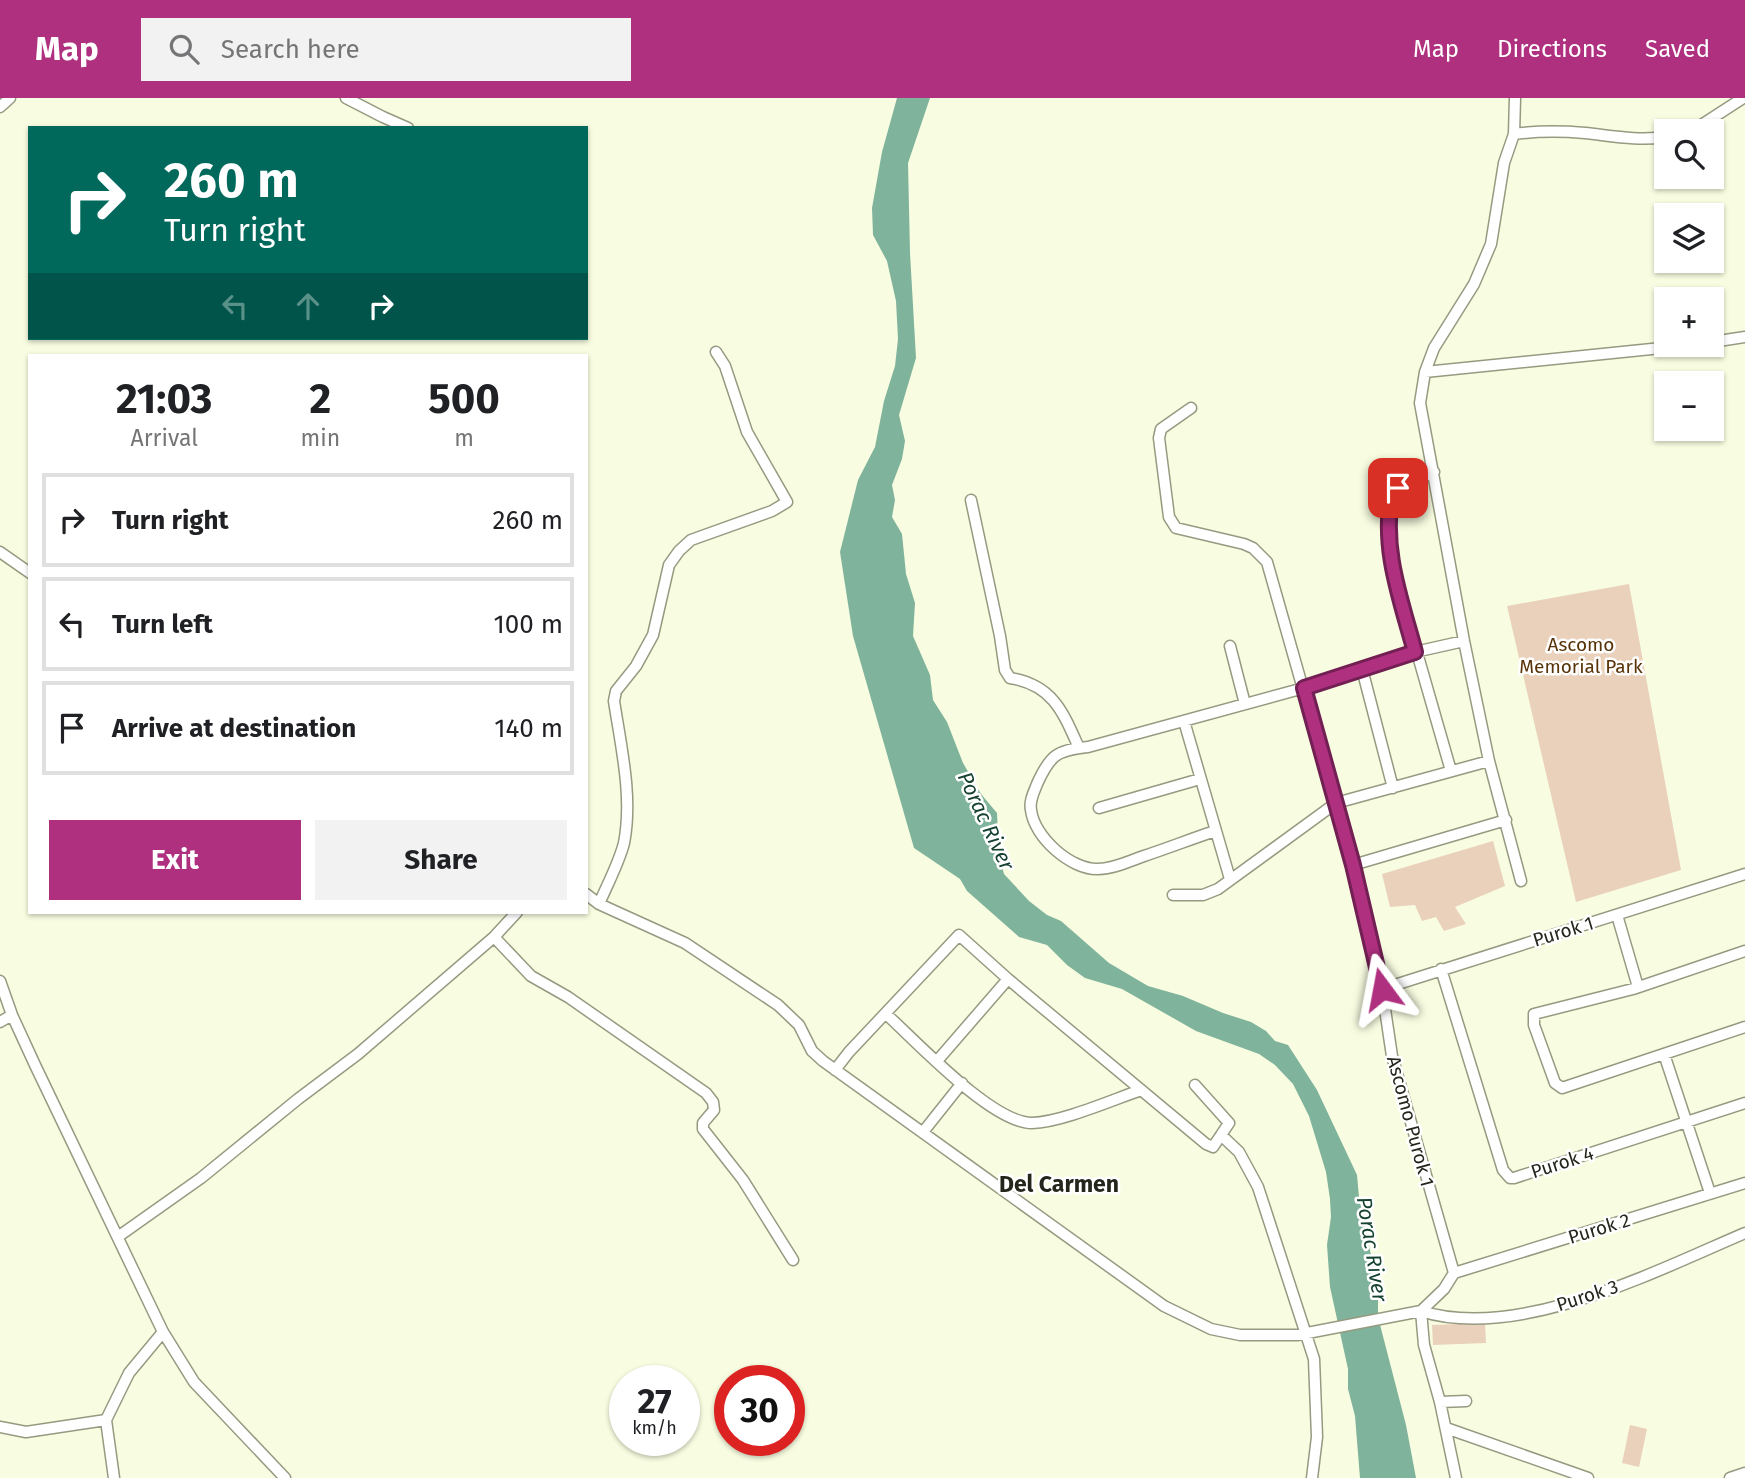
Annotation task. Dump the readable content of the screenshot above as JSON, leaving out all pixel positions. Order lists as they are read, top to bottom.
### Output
{
  "streets": {
    "street": [
      "Purok 1",
      "Ascomo Purok 1",
      "Purok 4",
      "Purok 2",
      "Purok 3"
    ]
  },
  "crossings": [
    ["Purok 1", "Ascomo Purok 1"],
    ["Purok 1", "Purok 4"],
    ["Ascomo Purok 1", "Purok 2"]
  ],
  "districts": ["Del Carmen"],
  "water": ["Porac River"],
  "parks": ["Ascomo Memorial Park"],
  "page": {
    "header": "Map",
    "search": "Search here",
    "nav": ["Map", "Directions", "Saved"],
    "map_buttons": ["+", "−"],
    "turn": ["260 m", "Turn right"],
    "eta": [
      "21:03",
      "Arrival",
      "2",
      "min",
      "500",
      "m"
    ],
    "list": [
      {
        "name": "Turn right",
        "value": "260 m"
      },
      {
        "name": "Turn left",
        "value": "100 m"
      },
      {
        "name": "Arrive at destination",
        "value": "140 m"
      }
    ],
    "buttons": ["Exit", "Share"],
    "speed": "27 km/h",
    "limit": "30"
  }
}
